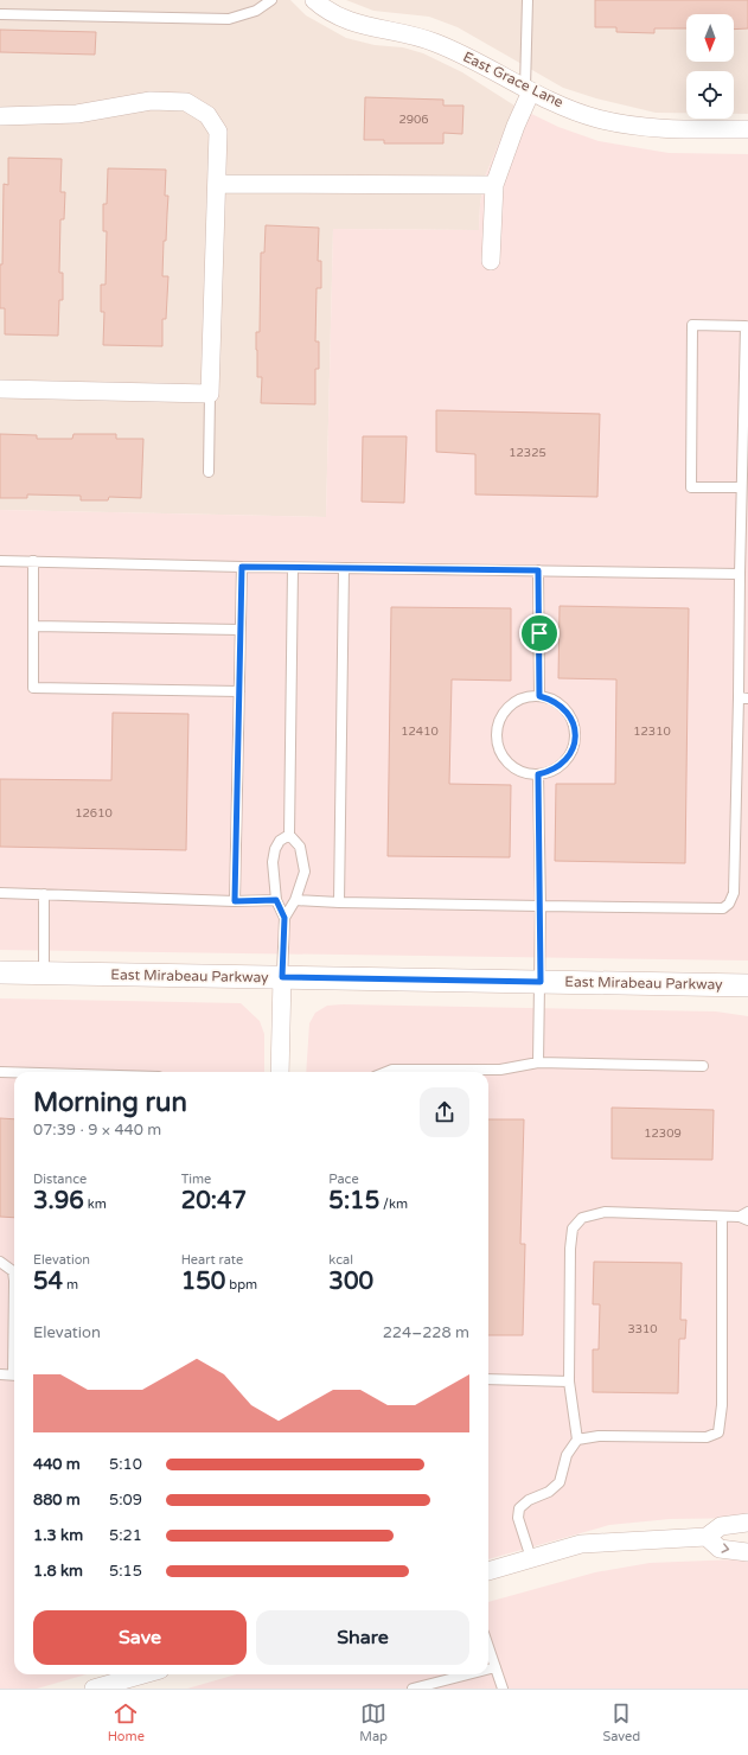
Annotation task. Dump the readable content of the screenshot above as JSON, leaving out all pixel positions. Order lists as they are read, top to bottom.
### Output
{
  "streets": {
    "street": ["East Grace Lane", "East Mirabeau Parkway"]
  },
  "house_numbers": [
    "2906",
    "12325",
    "12410",
    "12310",
    "12610",
    "12309",
    "3310"
  ],
  "north": "bottom",
  "page": {
    "heading": ["Morning run", "07:39 · 9 × 440 m"],
    "stats": [
      ["Distance", "3.96 km"],
      ["Time", "20:47"],
      ["Pace", "5:15 /km"],
      ["Elevation", "54 m"],
      ["Heart rate", "150 bpm"],
      ["kcal", "300"]
    ],
    "chart": ["Elevation", "224–228 m"],
    "list": [
      {
        "name": "440 m",
        "note": "5:10"
      },
      {
        "name": "880 m",
        "note": "5:09"
      },
      {
        "name": "1.3 km",
        "note": "5:21"
      },
      {
        "name": "1.8 km",
        "note": "5:15"
      }
    ],
    "buttons": ["Save", "Share"],
    "tabs": ["Home", "Map", "Saved"]
  }
}
